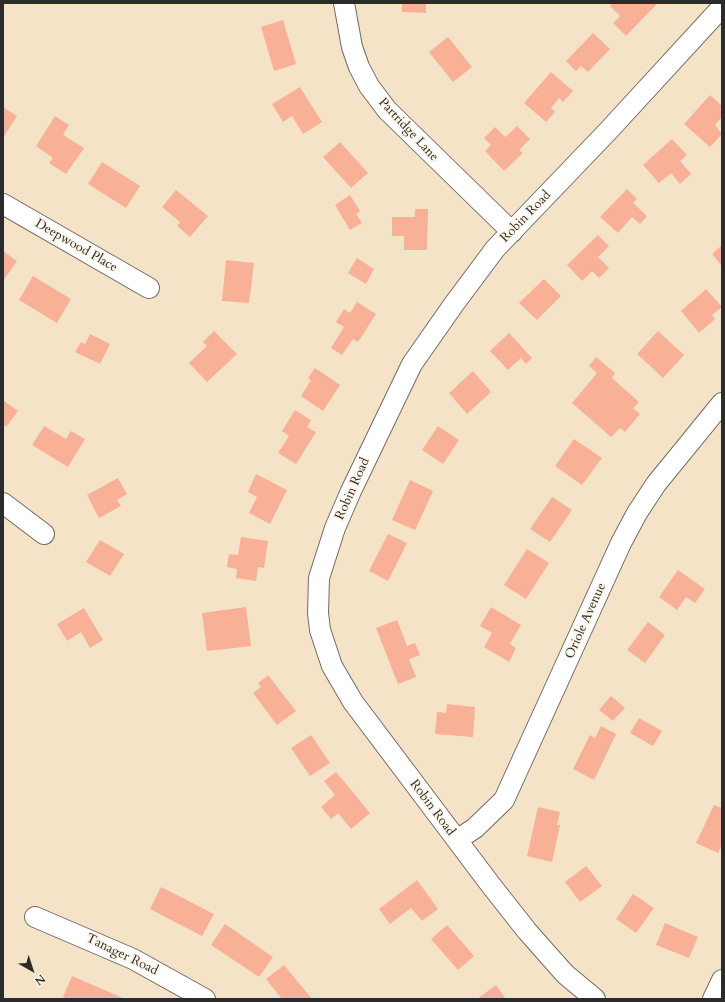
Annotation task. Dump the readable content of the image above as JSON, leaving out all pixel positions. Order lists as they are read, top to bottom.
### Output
{
  "streets": {
    "street": [
      "Partridge Lane",
      "Robin Road",
      "Deepwood Place",
      "Oriole Avenue",
      "Tanager Road"
    ]
  },
  "crossings": [
    ["Partridge Lane", "Robin Road"],
    ["Robin Road", "Oriole Avenue"]
  ],
  "north": "bottom right"
}
